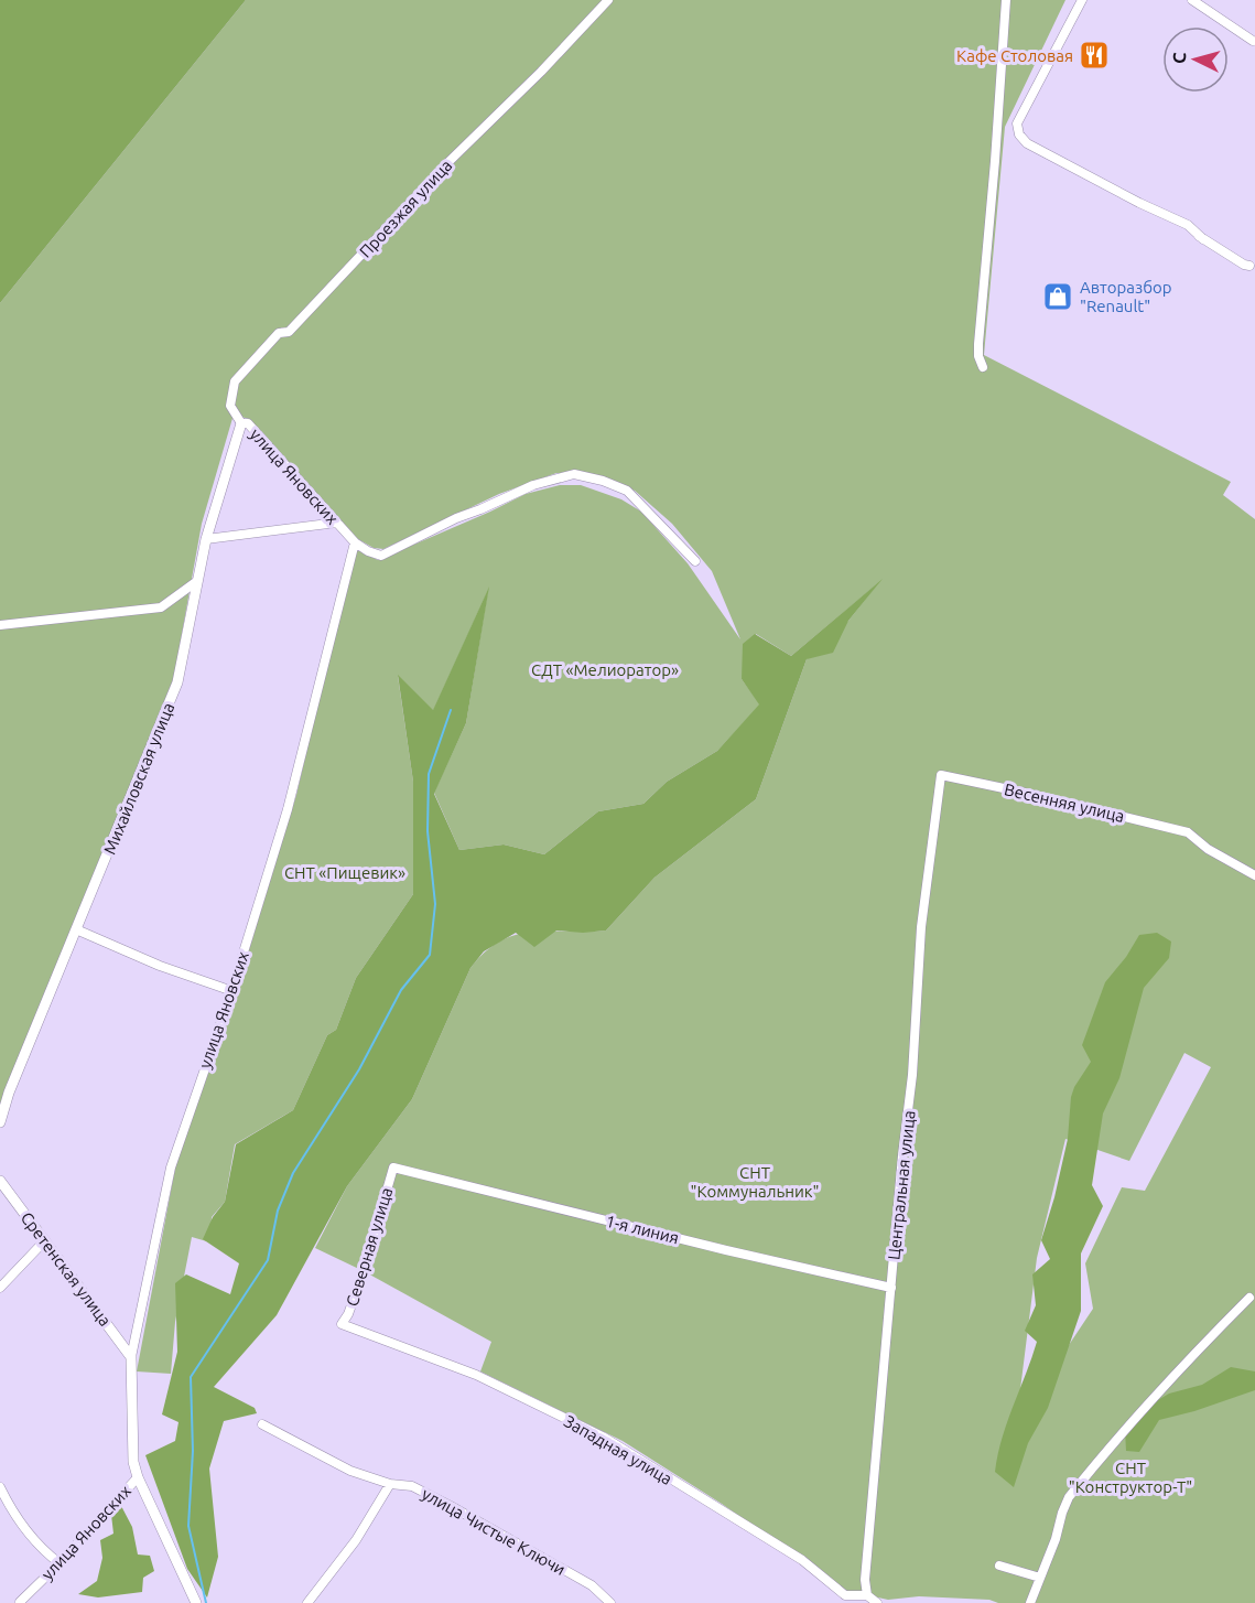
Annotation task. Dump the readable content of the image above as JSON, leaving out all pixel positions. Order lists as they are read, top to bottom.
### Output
{
  "streets": {
    "street": [
      "Проезжая улица",
      "улица Яновских",
      "Михайловская улица",
      "Весенняя улица",
      "Центральная улица",
      "1-я линия",
      "Северная улица",
      "Сретенская улица",
      "Западная улица",
      "улица Чистые Ключи"
    ]
  },
  "crossings": [
    ["Проезжая улица", "улица Яновских"],
    ["Проезжая улица", "Михайловская улица"],
    ["улица Яновских", "Михайловская улица"],
    ["улица Яновских", "Сретенская улица"],
    ["Весенняя улица", "Центральная улица"],
    ["Центральная улица", "1-я линия"],
    ["Центральная улица", "Западная улица"],
    ["1-я линия", "Северная улица"],
    ["Северная улица", "Западная улица"]
  ],
  "parks": [
    "СДТ «Мелиоратор»",
    "СНТ «Пищевик»",
    "СНТ \"Коммунальник\"",
    "СНТ \"Конструктор-Т\""
  ],
  "places": {
    "restaurant": ["Кафе Столовая"],
    "shop": ["Авторазбор \"Renault\""]
  },
  "north": "left"
}
